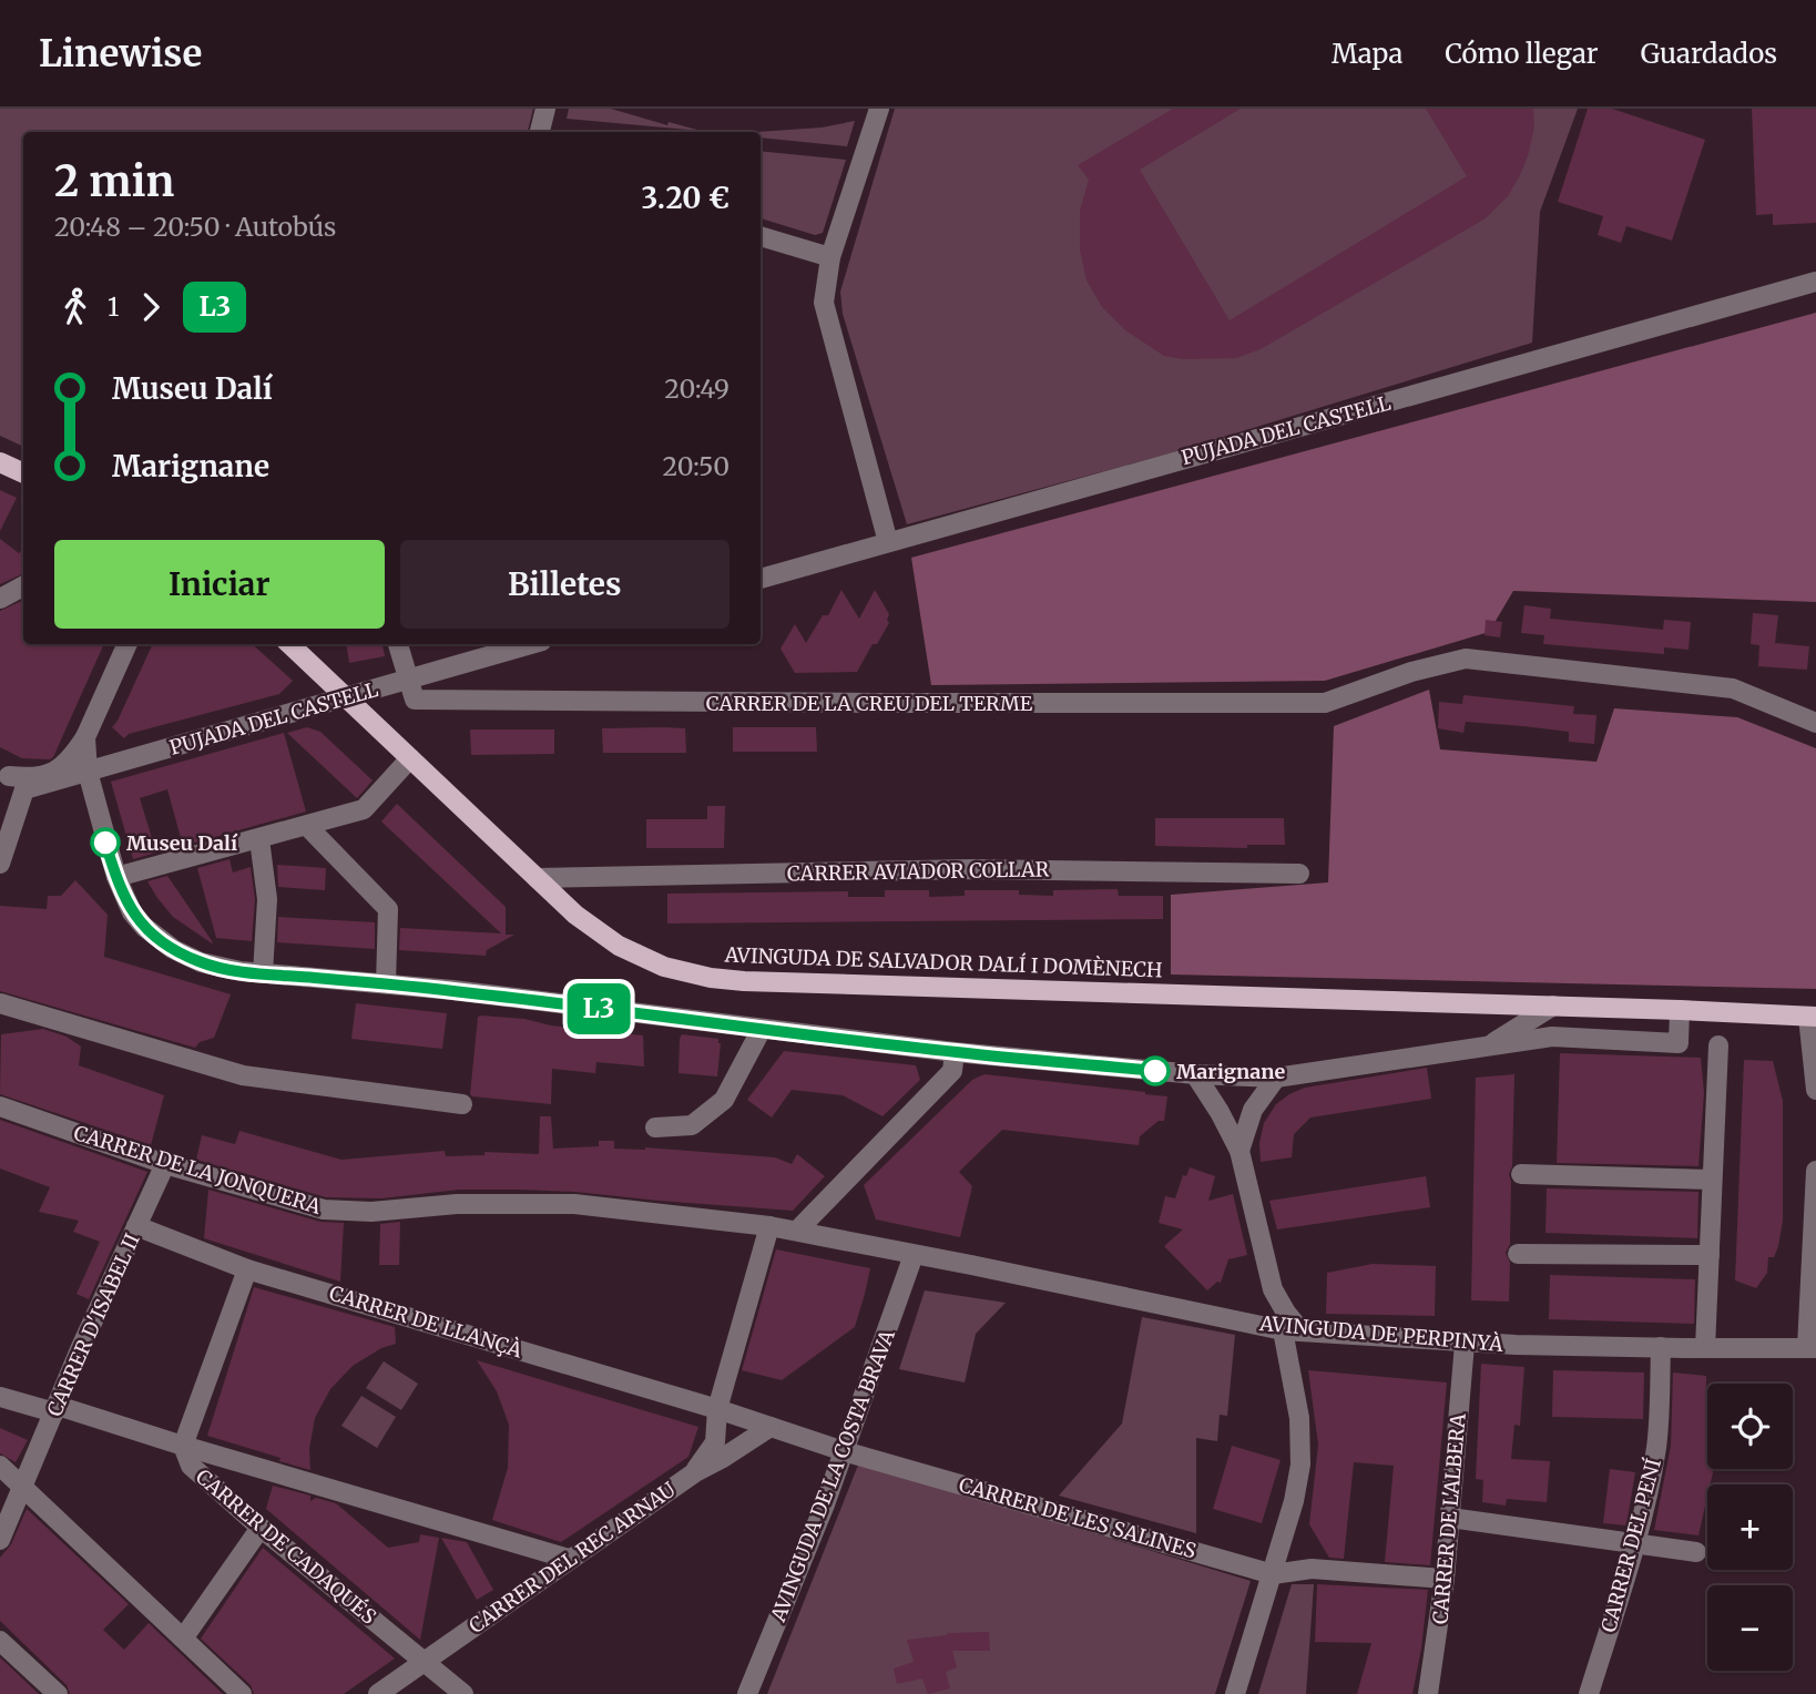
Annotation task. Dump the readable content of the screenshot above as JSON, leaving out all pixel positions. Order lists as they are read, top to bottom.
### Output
{
  "streets": {
    "main road": ["AVINGUDA DE SALVADOR DALÍ I DOMÈNECH"],
    "street": [
      "PUJADA DEL CASTELL",
      "CARRER DE LA CREU DEL TERME",
      "CARRER AVIADOR COLLAR",
      "CARRER DE LA JONQUERA",
      "CARRER DE LLANÇÀ",
      "CARRER D'ISABEL II",
      "AVINGUDA DE PERPINYÀ",
      "AVINGUDA DE LA COSTA BRAVA",
      "CARRER DE LES SALINES",
      "CARRER DE L'ALBERA",
      "CARRER DEL PENÍ",
      "CARRER DE CADAQUÉS",
      "CARRER DEL REC ARNAU"
    ]
  },
  "crossings": [
    ["PUJADA DEL CASTELL", "CARRER DE LA CREU DEL TERME"],
    ["PUJADA DEL CASTELL", "AVINGUDA DE SALVADOR DALÍ I DOMÈNECH"],
    ["CARRER AVIADOR COLLAR", "AVINGUDA DE SALVADOR DALÍ I DOMÈNECH"],
    ["CARRER DE LA JONQUERA", "CARRER D'ISABEL II"],
    ["CARRER DE LA JONQUERA", "AVINGUDA DE PERPINYÀ"],
    ["CARRER DE LLANÇÀ", "CARRER D'ISABEL II"],
    ["CARRER DE LLANÇÀ", "CARRER DE LES SALINES"],
    ["AVINGUDA DE PERPINYÀ", "AVINGUDA DE LA COSTA BRAVA"],
    ["AVINGUDA DE PERPINYÀ", "CARRER DE L'ALBERA"],
    ["AVINGUDA DE PERPINYÀ", "CARRER DEL PENÍ"],
    ["AVINGUDA DE LA COSTA BRAVA", "CARRER DE LES SALINES"],
    ["CARRER DE LES SALINES", "CARRER DE L'ALBERA"],
    ["CARRER DE LES SALINES", "CARRER DEL REC ARNAU"],
    ["CARRER DE CADAQUÉS", "CARRER DEL REC ARNAU"]
  ],
  "places": ["Museu Dalí", "Marignane"],
  "lines": ["bus line L3"],
  "page": {
    "header": "Linewise",
    "nav": ["Mapa", "Cómo llegar", "Guardados"],
    "on_map": "L3",
    "heading": ["2 min", "20:48 – 20:50 · Autobús", "3.20 €"],
    "legs": ["1", "L3"],
    "list": [
      {
        "name": "Museu Dalí",
        "value": "20:49"
      },
      {
        "name": "Marignane",
        "value": "20:50"
      }
    ],
    "buttons": ["Iniciar", "Billetes"],
    "map_buttons": ["+", "−"]
  }
}
